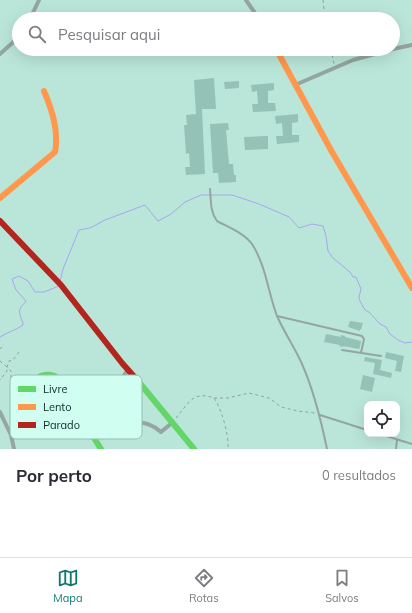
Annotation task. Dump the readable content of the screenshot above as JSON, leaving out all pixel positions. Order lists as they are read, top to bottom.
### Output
{
  "legend": ["Livre", "Lento", "Parado"],
  "page": {
    "search": "Pesquisar aqui",
    "heading": ["Por perto", "0 resultados"],
    "nav": ["Mapa", "Rotas", "Salvos"]
  }
}
